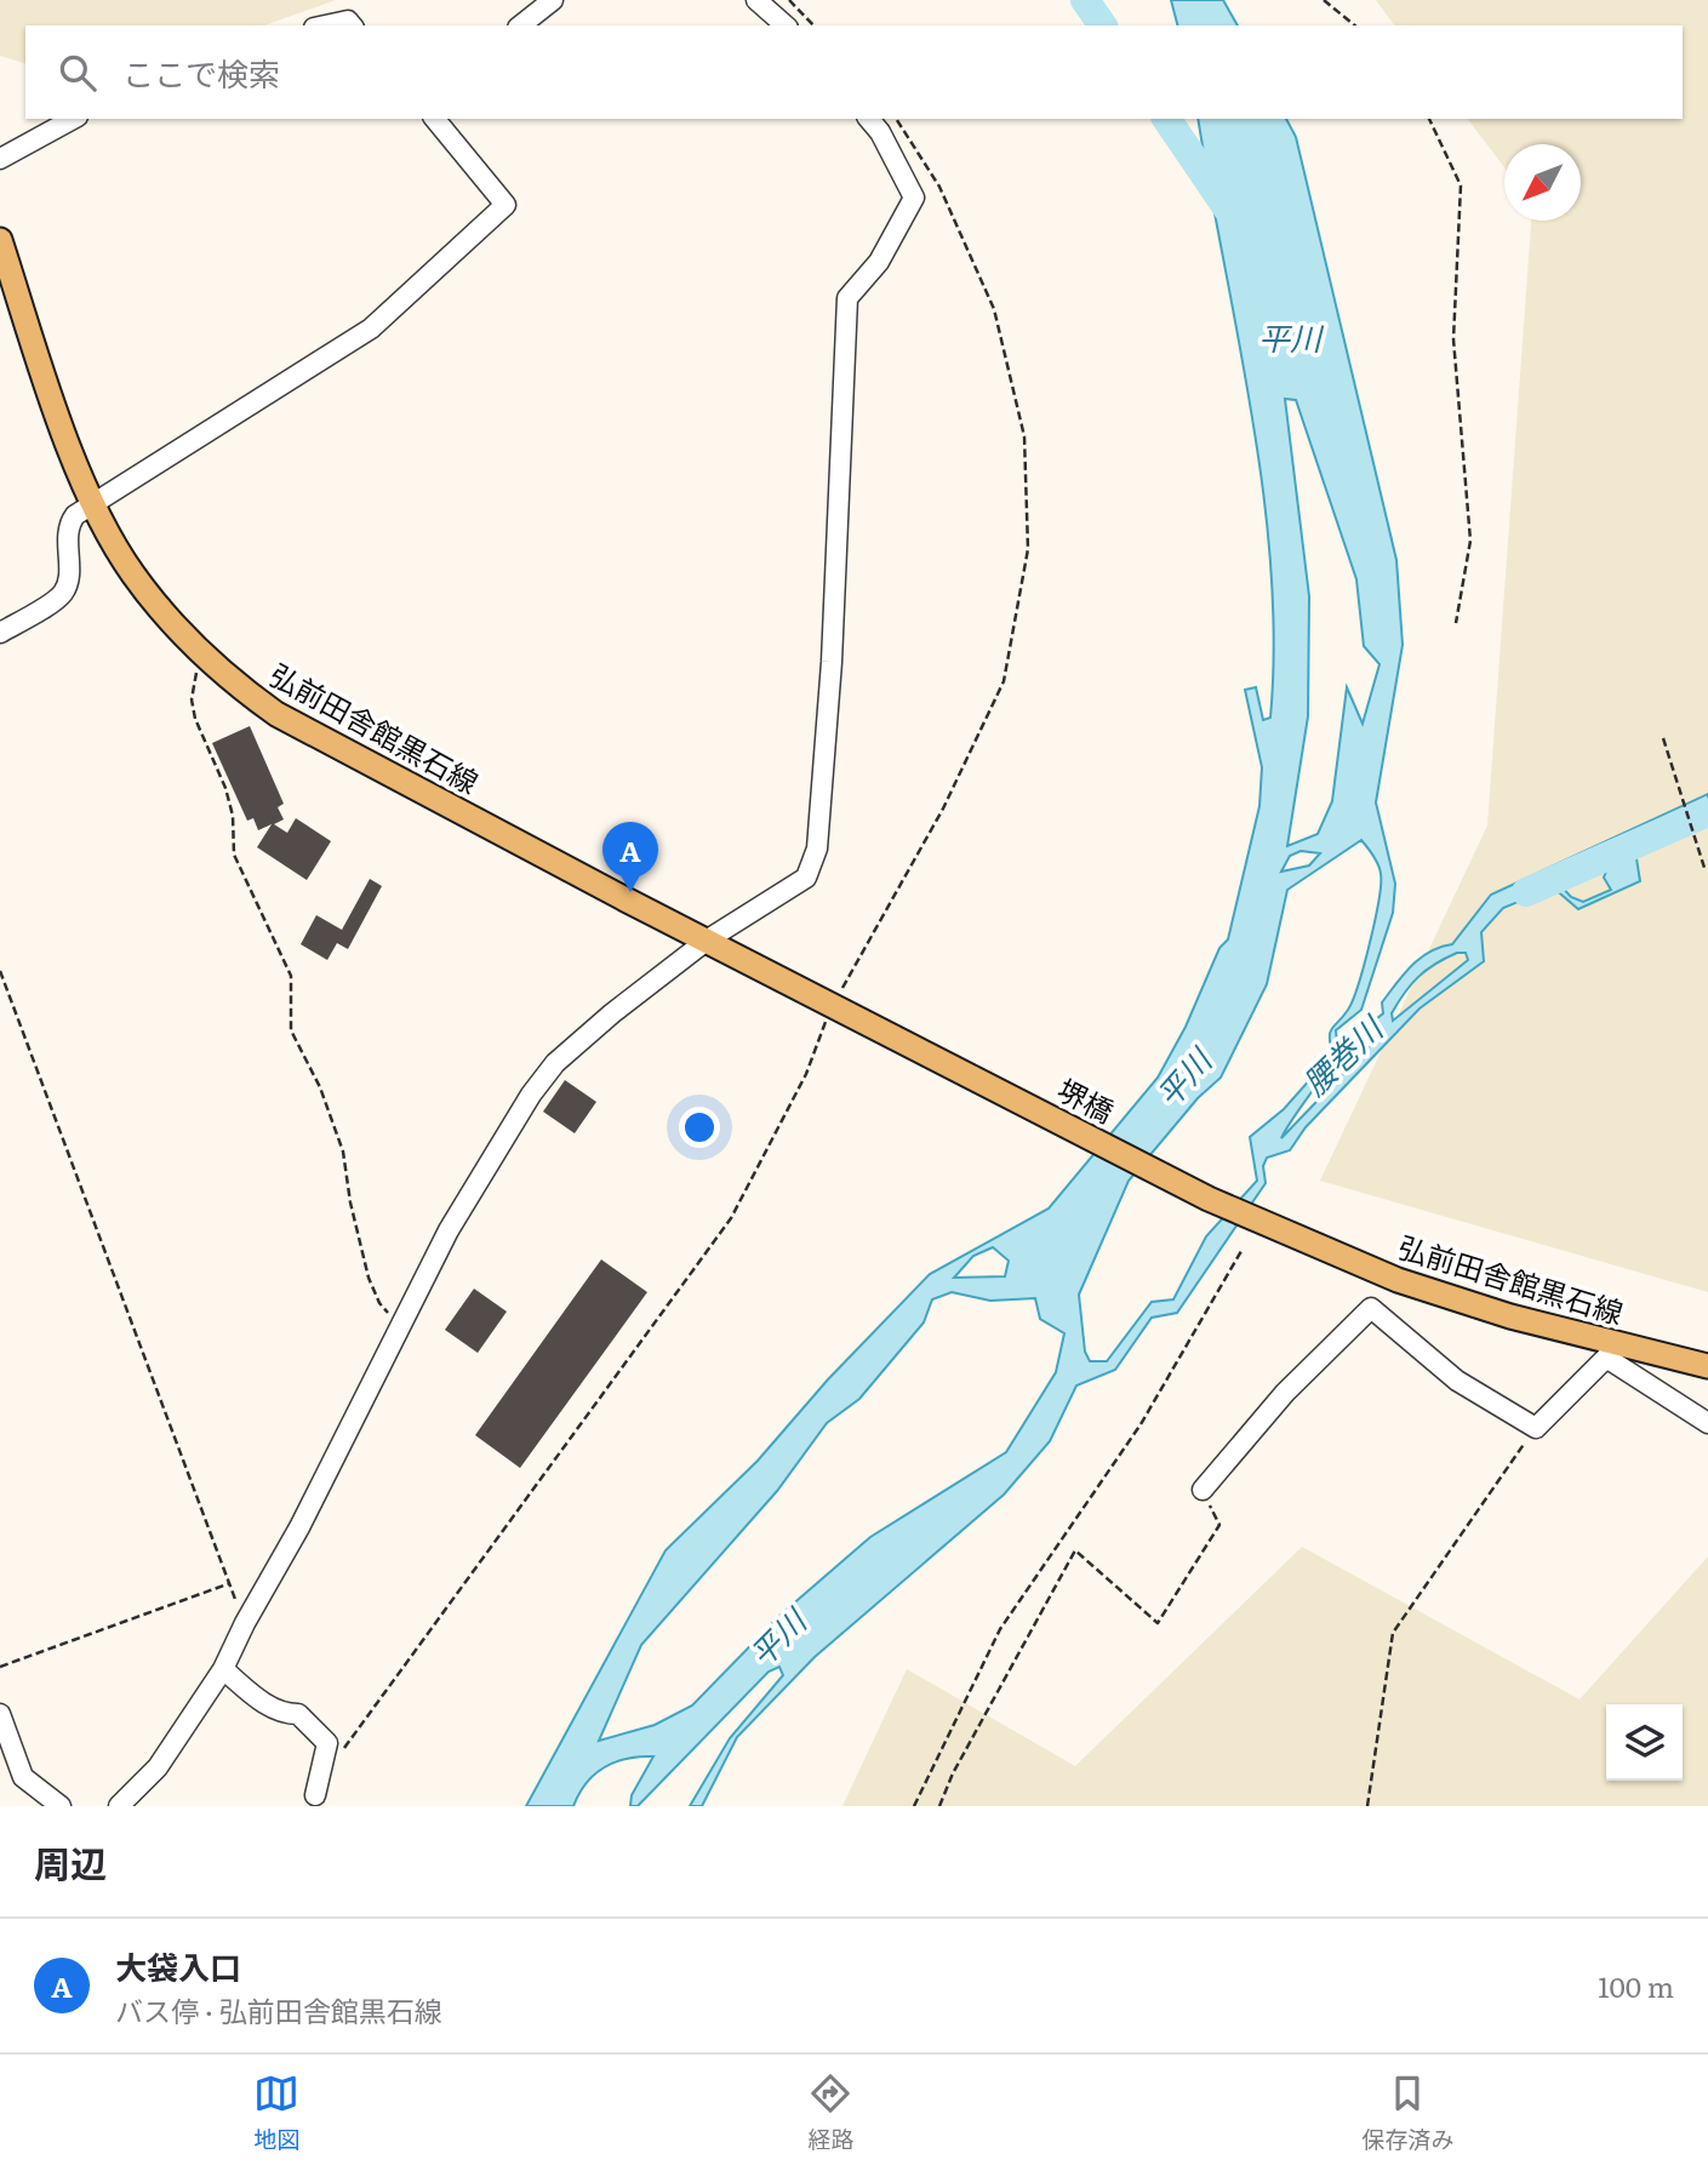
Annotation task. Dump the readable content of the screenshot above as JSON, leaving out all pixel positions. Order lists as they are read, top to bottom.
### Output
{
  "streets": {
    "main road": ["弘前田舎館黒石線", "堺橋"]
  },
  "crossings": [
    ["弘前田舎館黒石線", "堺橋"]
  ],
  "water": ["平川", "腰巻川"],
  "north": "bottom left",
  "page": {
    "search": "ここで検索",
    "pins": "A",
    "heading": "周辺",
    "list": [
      {
        "mark": "A",
        "name": "大袋入口",
        "note": "バス停 · 弘前田舎館黒石線",
        "value": "100 m"
      }
    ],
    "nav": ["地図", "経路", "保存済み"]
  }
}
